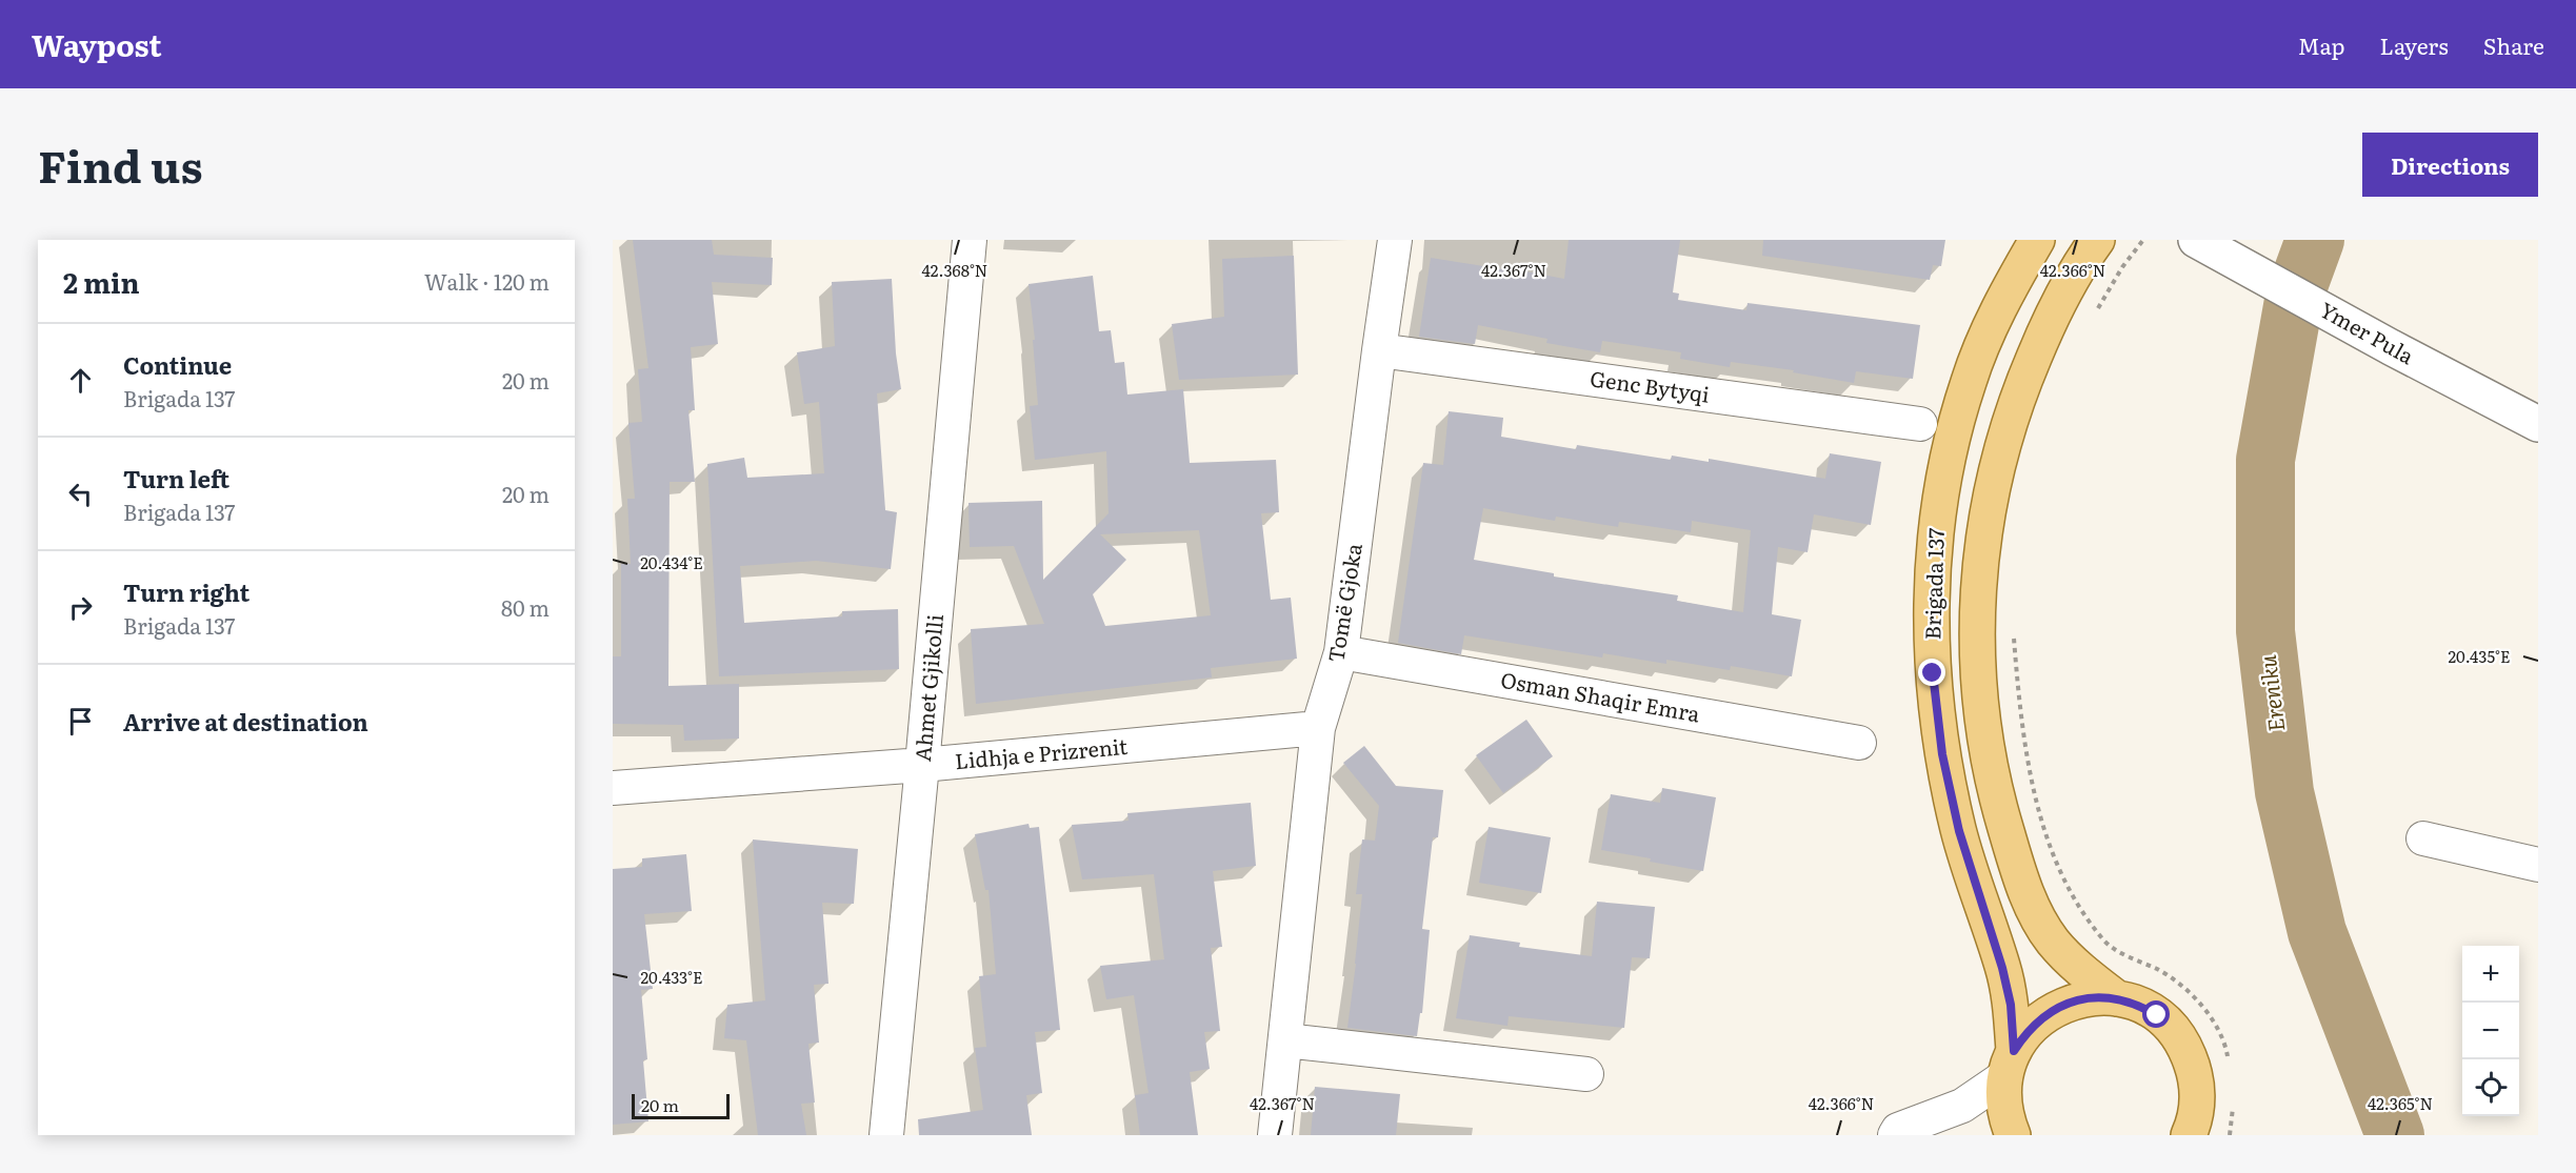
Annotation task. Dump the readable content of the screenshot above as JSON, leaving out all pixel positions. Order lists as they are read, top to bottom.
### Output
{
  "streets": {
    "main road": ["Brigada 137"],
    "street": [
      "Ymer Pula",
      "Genc Bytyqi",
      "Tomë Gjoka",
      "Ahmet Gjikolli",
      "Osman Shaqir Emra",
      "Lidhja e Prizrenit"
    ]
  },
  "crossings": [
    ["Genc Bytyqi", "Tomë Gjoka"],
    ["Tomë Gjoka", "Osman Shaqir Emra"],
    ["Tomë Gjoka", "Lidhja e Prizrenit"],
    ["Ahmet Gjikolli", "Lidhja e Prizrenit"]
  ],
  "water": ["Ereniku"],
  "scale_bar": "20 m",
  "page": {
    "header": "Waypost",
    "nav": ["Map", "Layers", "Share"],
    "title": "Find us",
    "buttons": "Directions",
    "heading": ["2 min", "Walk · 120 m"],
    "list": [
      ["Continue", "Brigada 137", "20 m"],
      ["Turn left", "Brigada 137", "20 m"],
      ["Turn right", "Brigada 137", "80 m"],
      "Arrive at destination"
    ],
    "map_buttons": ["+", "−"],
    "scale": "20 m"
  },
  "coordinates": [
    "42.368°N",
    "42.367°N",
    "42.366°N",
    "20.434°E",
    "20.435°E",
    "20.433°E",
    "42.365°N"
  ]
}
